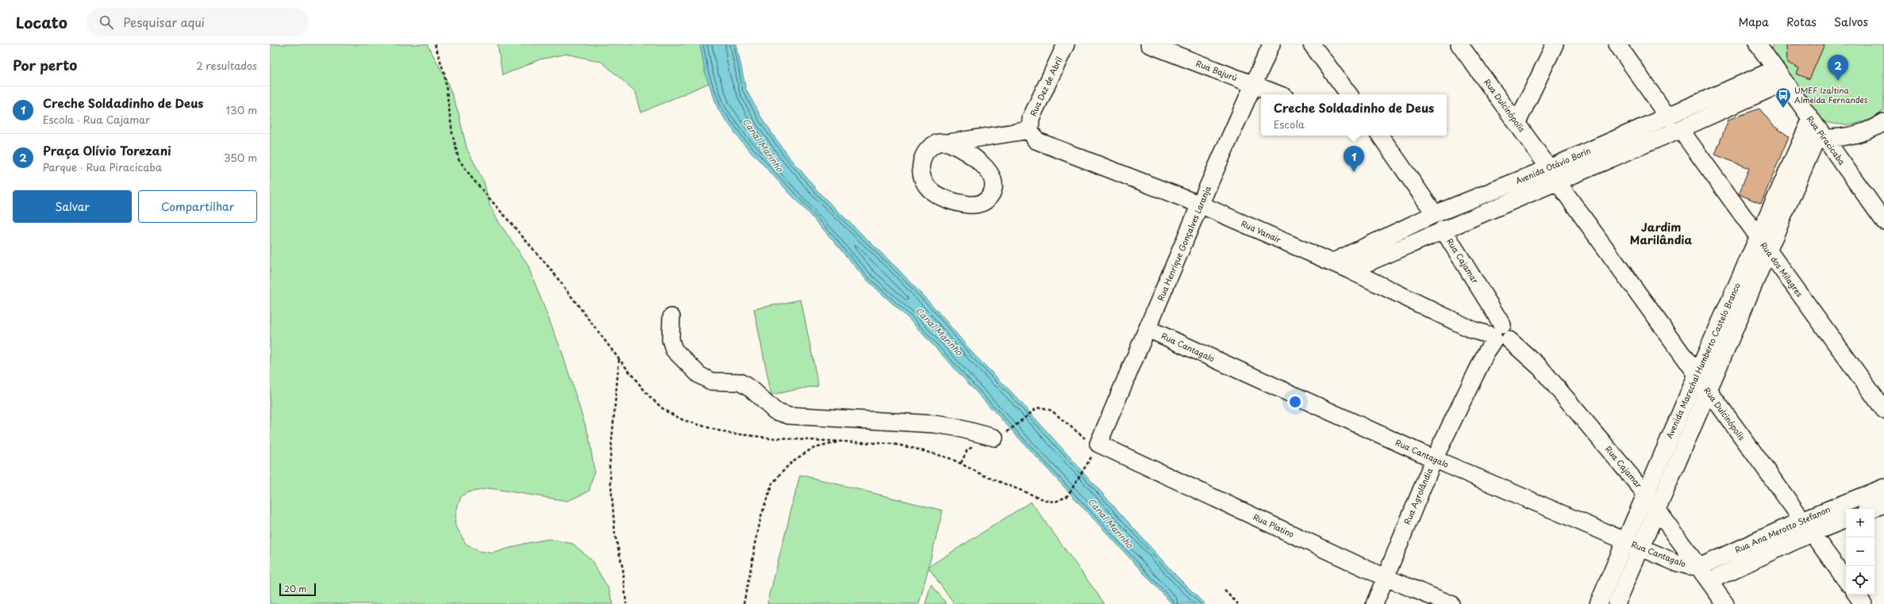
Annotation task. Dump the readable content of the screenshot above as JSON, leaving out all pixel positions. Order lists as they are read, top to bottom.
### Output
{
  "streets": {
    "street": [
      "Rua Bajurú",
      "Rua Dez de Abril",
      "Rua Dulcinópolis",
      "Rua Piracicaba",
      "Avenida Otávio Borin",
      "Rua Vanair",
      "Rua Henrique Gonçalves Laranja",
      "Rua Cajamar",
      "Rua dos Milagres",
      "Rua Cantagalo",
      "Avenida Marechal Humberto Castelo Branco",
      "Rua Agrolândia",
      "Rua Platino",
      "Rua Ana Merotto Stefanon"
    ]
  },
  "crossings": [
    ["Rua Bajurú", "Rua Henrique Gonçalves Laranja"],
    ["Rua Dez de Abril", "Rua Vanair"],
    ["Rua Dulcinópolis", "Avenida Otávio Borin"],
    ["Rua Dulcinópolis", "Avenida Marechal Humberto Castelo Branco"],
    ["Rua Dulcinópolis", "Rua Ana Merotto Stefanon"],
    ["Rua Piracicaba", "Avenida Otávio Borin"],
    ["Rua Piracicaba", "Avenida Marechal Humberto Castelo Branco"],
    ["Avenida Otávio Borin", "Rua Vanair"],
    ["Avenida Otávio Borin", "Rua Cajamar"],
    ["Avenida Otávio Borin", "Rua dos Milagres"],
    ["Rua Vanair", "Rua Henrique Gonçalves Laranja"],
    ["Rua Vanair", "Rua Cajamar"],
    ["Rua Vanair", "Rua Agrolândia"],
    ["Rua Henrique Gonçalves Laranja", "Rua Cantagalo"],
    ["Rua Henrique Gonçalves Laranja", "Rua Platino"],
    ["Rua Cajamar", "Rua Cantagalo"],
    ["Rua Cajamar", "Avenida Marechal Humberto Castelo Branco"],
    ["Rua Cajamar", "Rua Agrolândia"],
    ["Rua Cajamar", "Rua Ana Merotto Stefanon"],
    ["Rua dos Milagres", "Avenida Marechal Humberto Castelo Branco"],
    ["Rua Cantagalo", "Avenida Marechal Humberto Castelo Branco"],
    ["Rua Cantagalo", "Rua Agrolândia"],
    ["Rua Cantagalo", "Rua Ana Merotto Stefanon"],
    ["Rua Agrolândia", "Rua Platino"]
  ],
  "districts": ["Jardim Marilândia"],
  "water": ["Canal Marinho"],
  "places": {
    "bus stop": ["UMEF Izaltina Almeida Fernandes"]
  },
  "scale_bar": "20 m",
  "page": {
    "header": "Locato",
    "search": "Pesquisar aqui",
    "nav": ["Mapa", "Rotas", "Salvos"],
    "heading": ["Por perto", "2 resultados"],
    "pins": ["2", "1"],
    "list": [
      {
        "mark": "1",
        "name": "Creche Soldadinho de Deus",
        "note": "Escola · Rua Cajamar",
        "value": "130 m"
      },
      {
        "mark": "2",
        "name": "Praça Olívio Torezani",
        "note": "Parque · Rua Piracicaba",
        "value": "350 m"
      }
    ],
    "popup": ["Creche Soldadinho de Deus", "Escola"],
    "buttons": ["Salvar", "Compartilhar"],
    "map_buttons": ["+", "−"],
    "scale": "20 m"
  }
}
